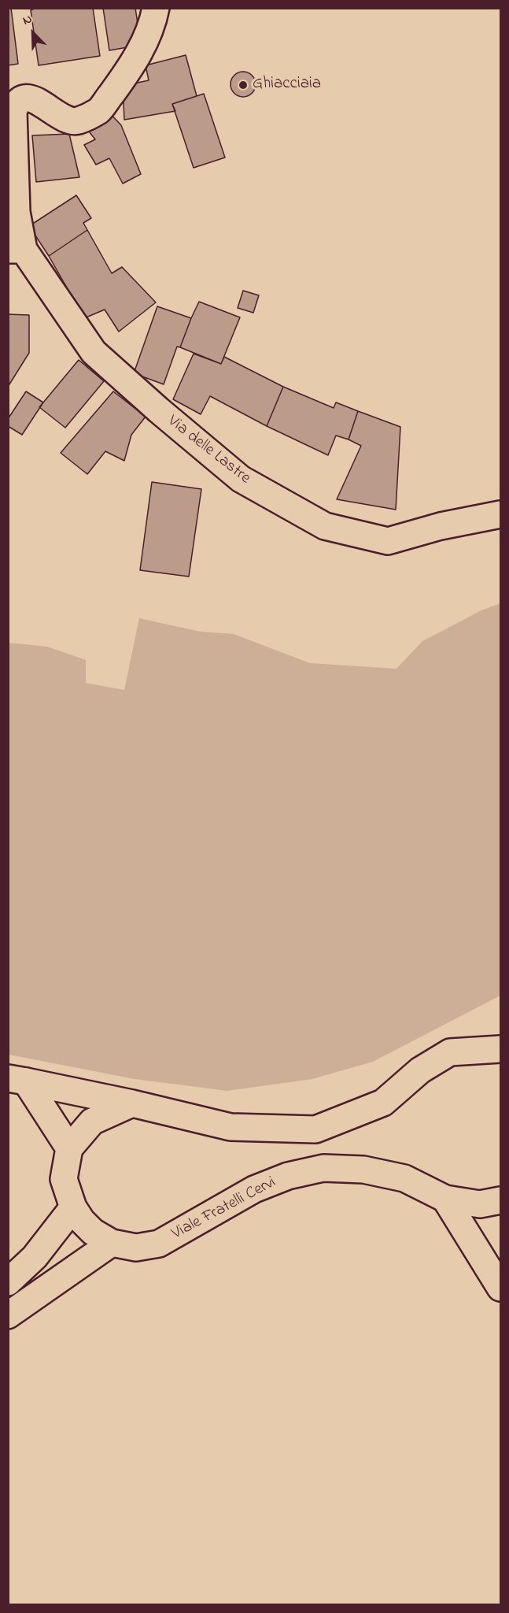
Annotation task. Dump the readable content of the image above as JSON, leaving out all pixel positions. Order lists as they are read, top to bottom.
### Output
{
  "streets": {
    "main road": ["Via delle Lastre", "Viale Fratelli Cervi"]
  },
  "places": ["Ghiacciaia"],
  "north": "top left"
}
